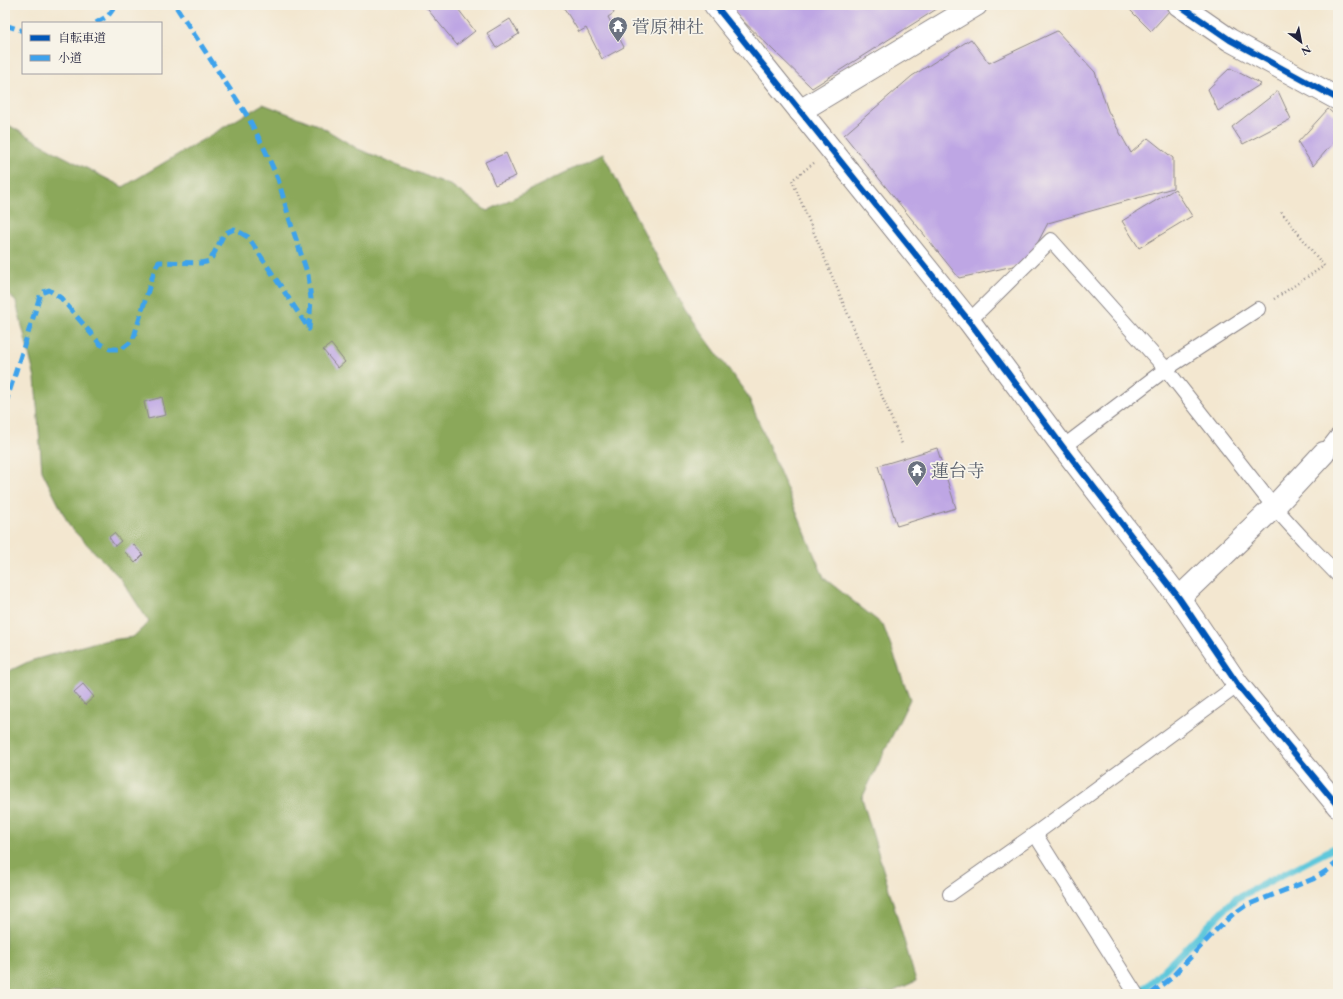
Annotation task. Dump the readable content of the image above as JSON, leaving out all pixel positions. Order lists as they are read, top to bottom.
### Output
{
  "places": {
    "temple": ["菅原神社", "蓮台寺"]
  },
  "legend": ["自転車道", "小道"],
  "north": "bottom right"
}
